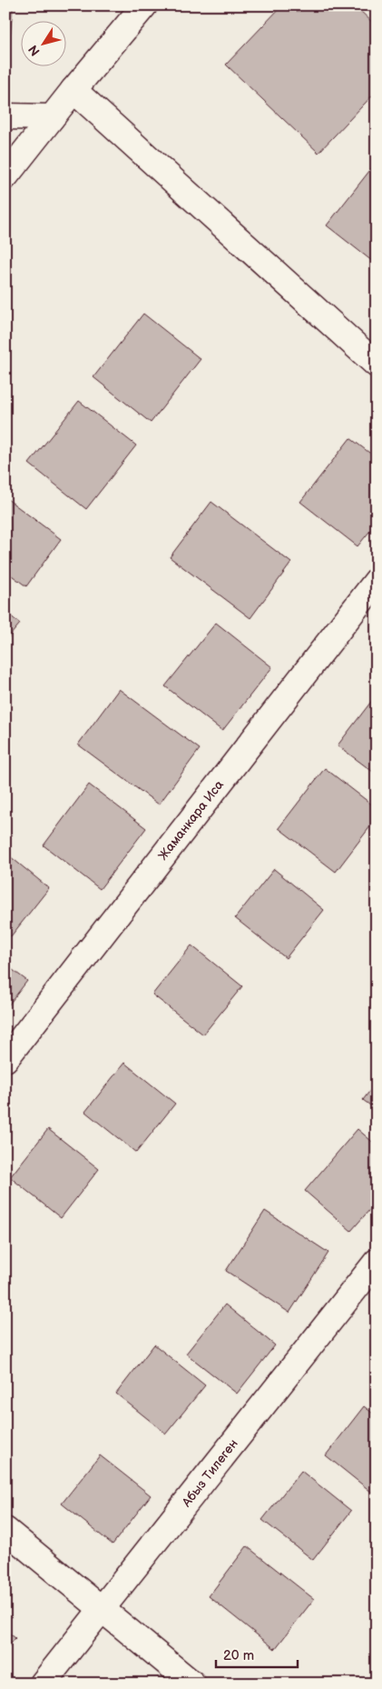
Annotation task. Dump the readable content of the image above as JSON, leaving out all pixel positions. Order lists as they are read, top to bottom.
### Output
{
  "streets": {
    "street": ["Жаманкара Иса", "Абыз Тилеген"]
  },
  "scale_bar": "20 m",
  "north": "bottom left"
}
